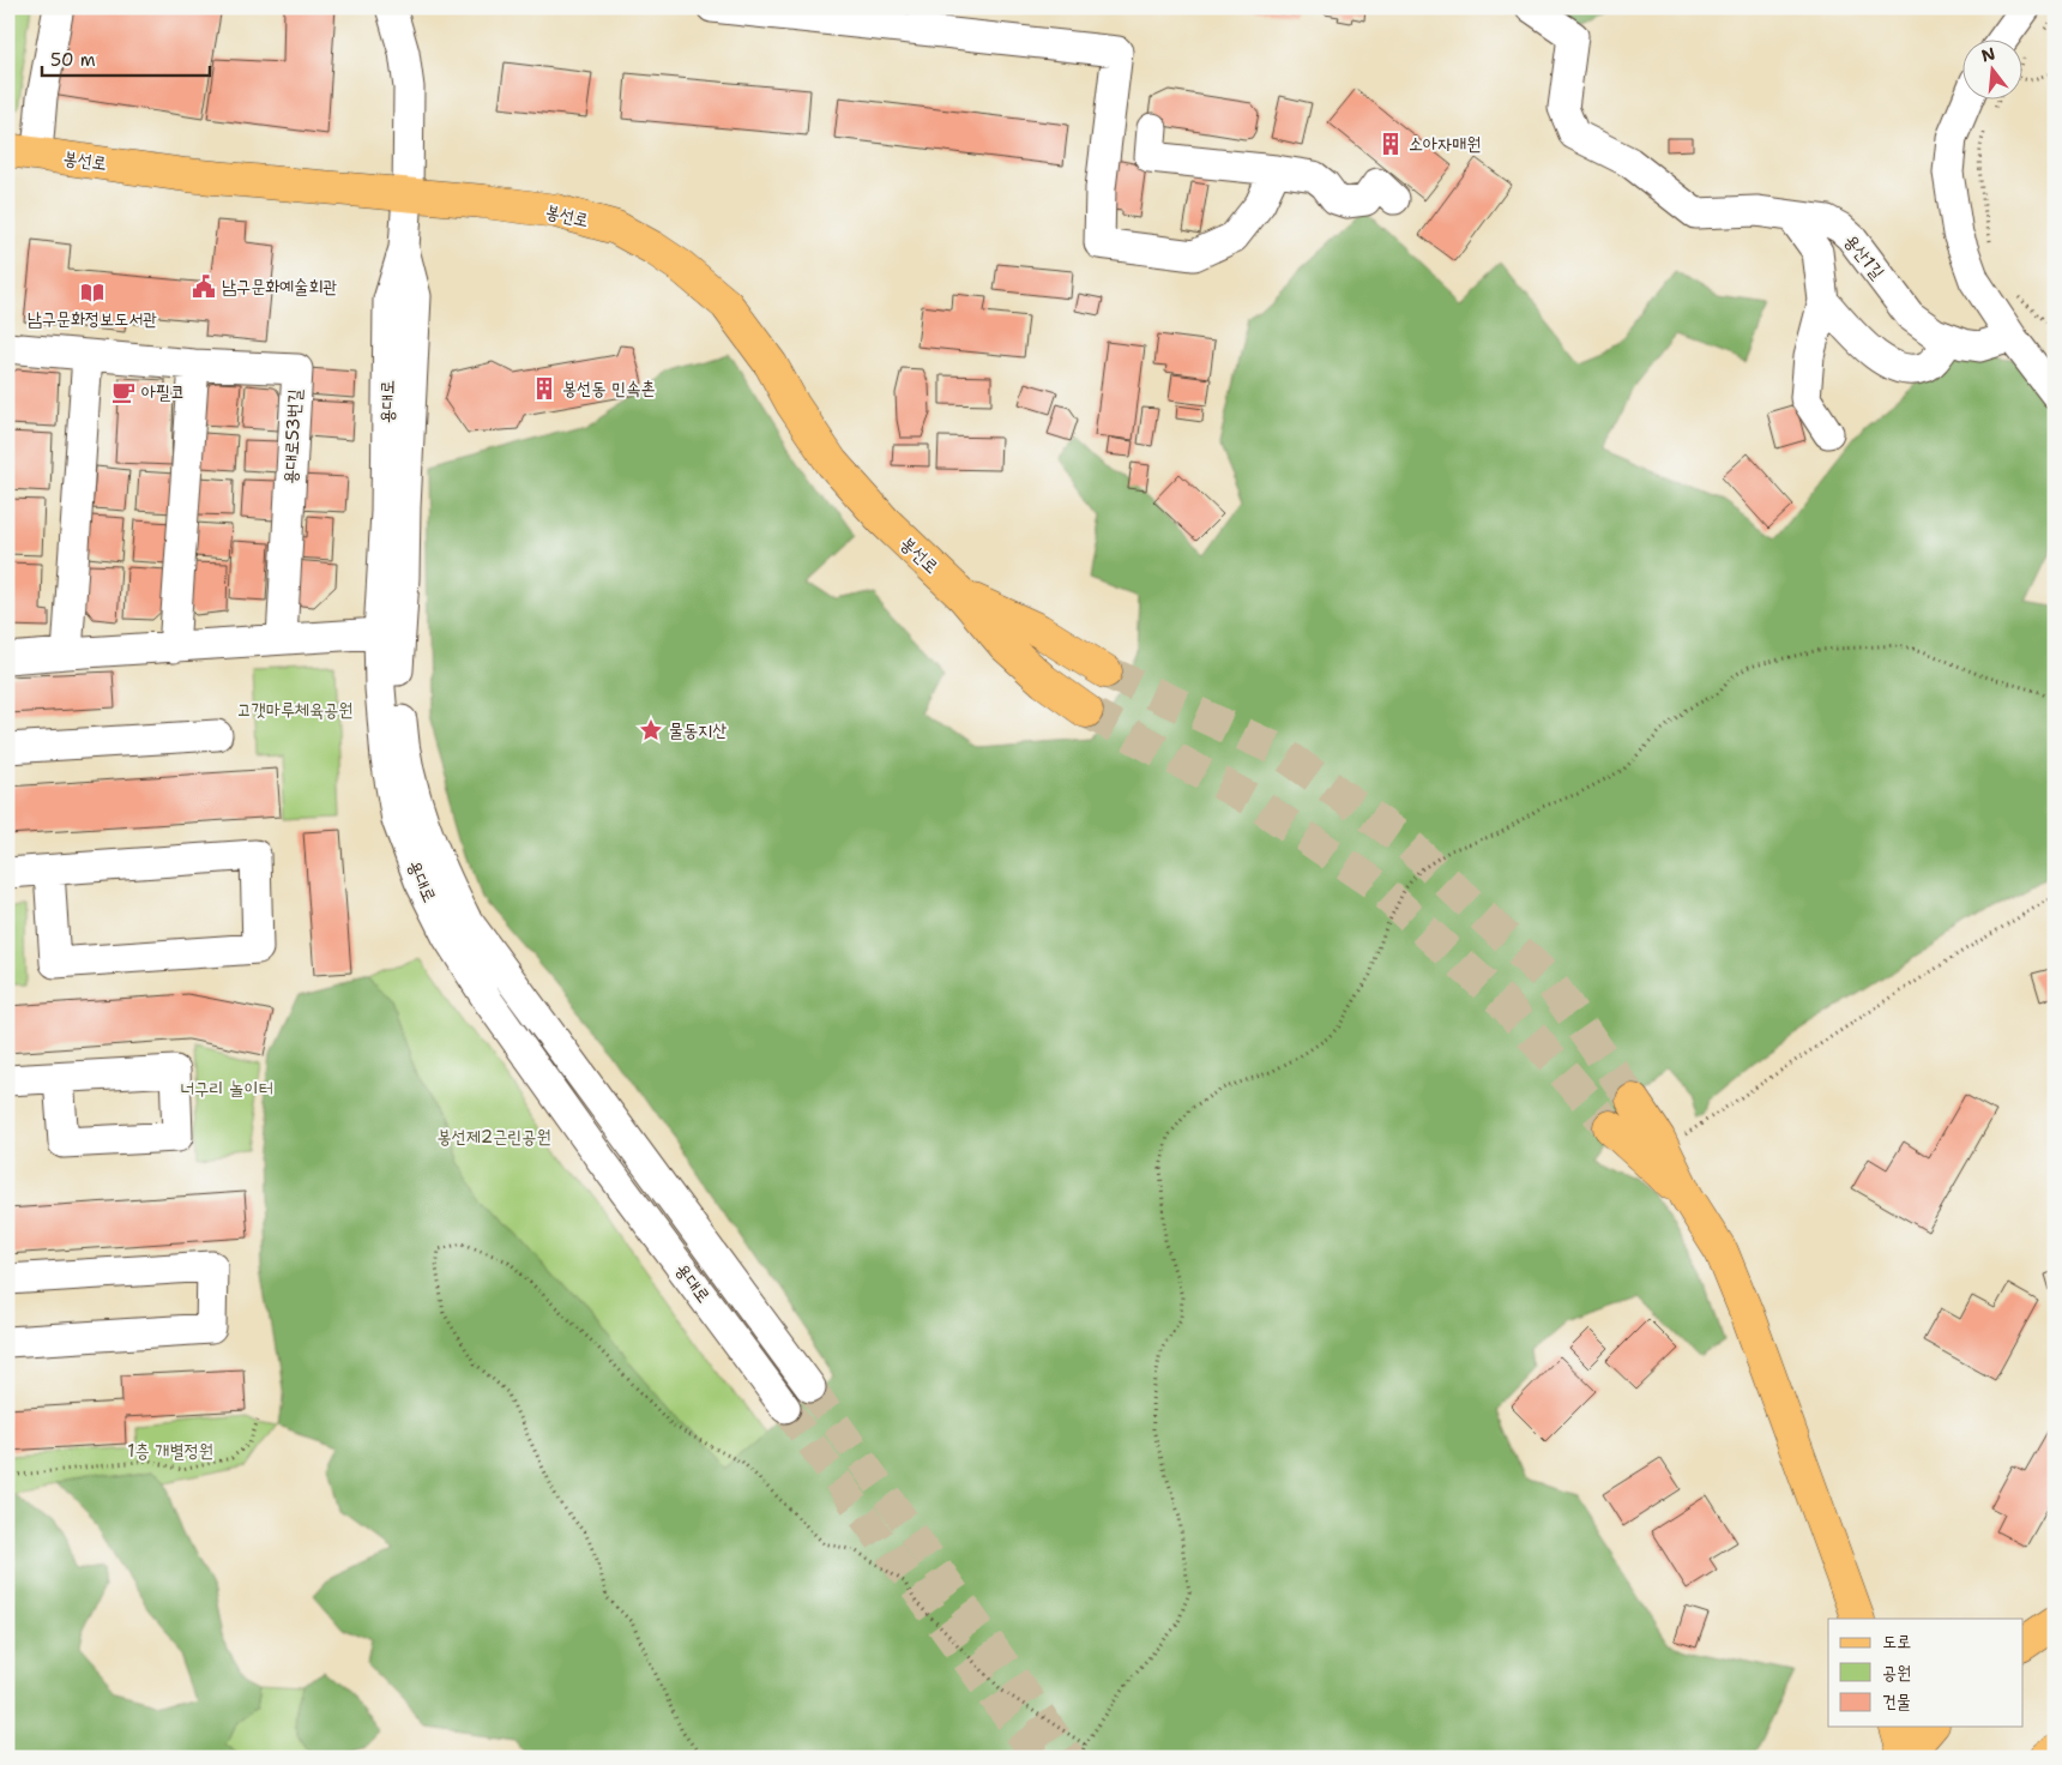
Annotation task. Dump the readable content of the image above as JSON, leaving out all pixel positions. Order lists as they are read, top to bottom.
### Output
{
  "streets": {
    "main road": ["봉선로"],
    "street": ["용산1길", "용대로", "용대로53번길"]
  },
  "crossings": [
    ["봉선로", "용대로"]
  ],
  "parks": [
    "고갯마루체육공원",
    "너구리 놀이터",
    "봉선제2근린공원",
    "1층 개별정원"
  ],
  "places": {
    "building": ["소아자매원", "봉선동 민속촌"],
    "public building": ["남구문화예술회관"],
    "library": ["남구문화정보도서관"],
    "cafe": ["아필코"],
    "place": ["물동지산"]
  },
  "legend": ["도로", "공원", "건물"],
  "scale_bar": "50 m",
  "north": "top"
}
